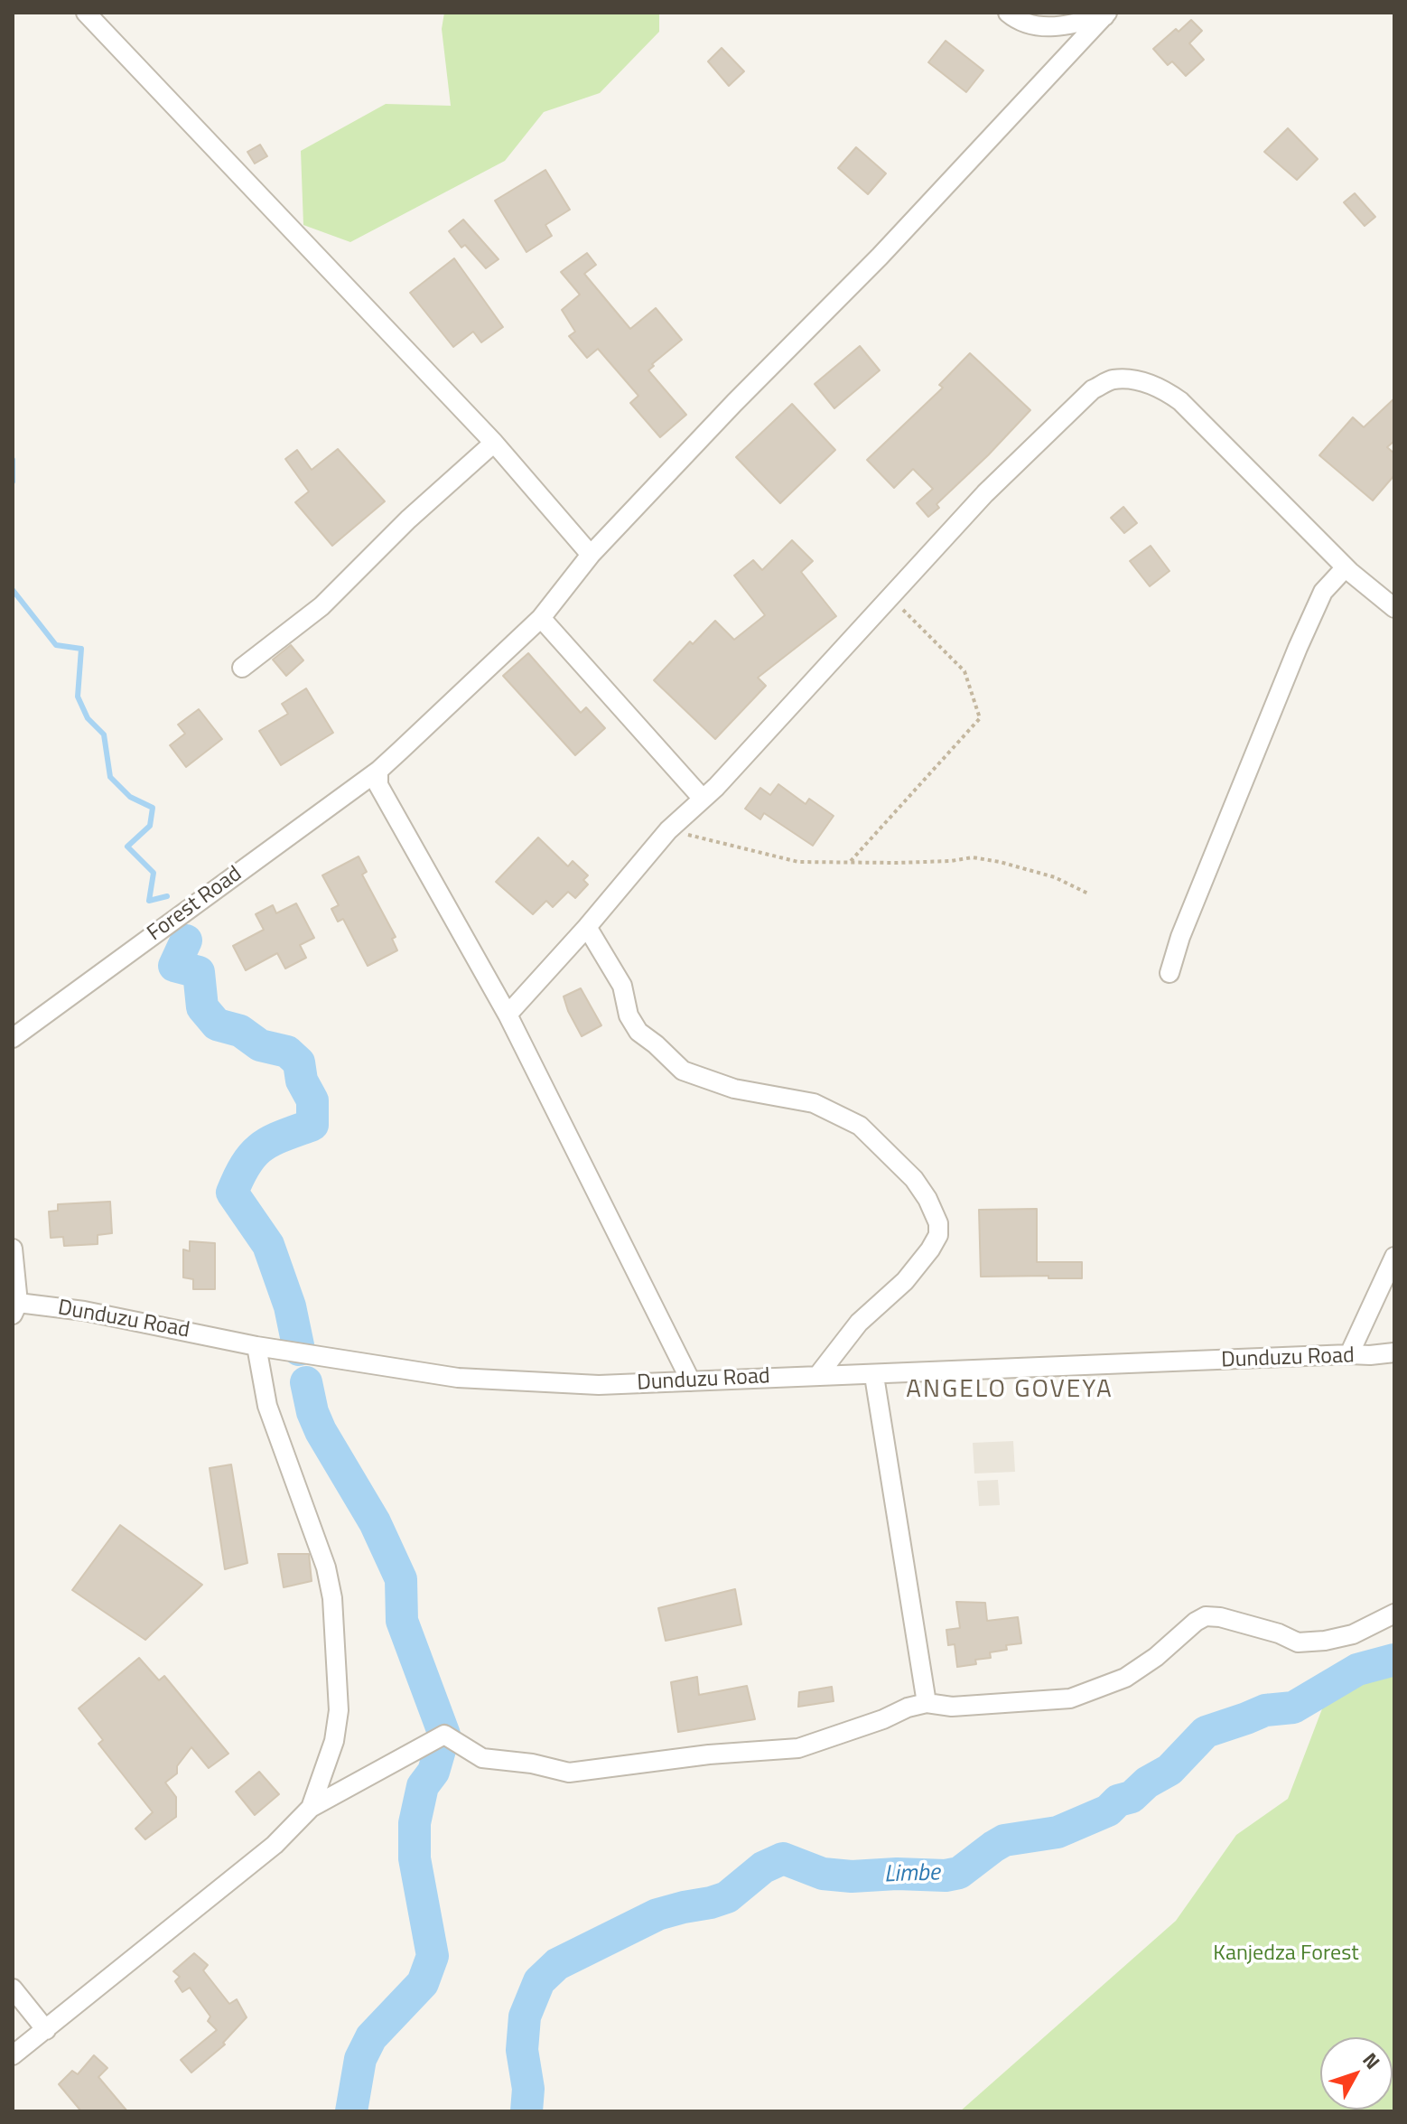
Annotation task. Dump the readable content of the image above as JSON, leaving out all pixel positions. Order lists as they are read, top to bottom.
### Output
{
  "streets": {
    "street": ["Forest Road", "Dunduzu Road"]
  },
  "districts": ["ANGELO GOVEYA"],
  "water": ["Limbe"],
  "parks": ["Kanjedza Forest"],
  "north": "top right"
}
